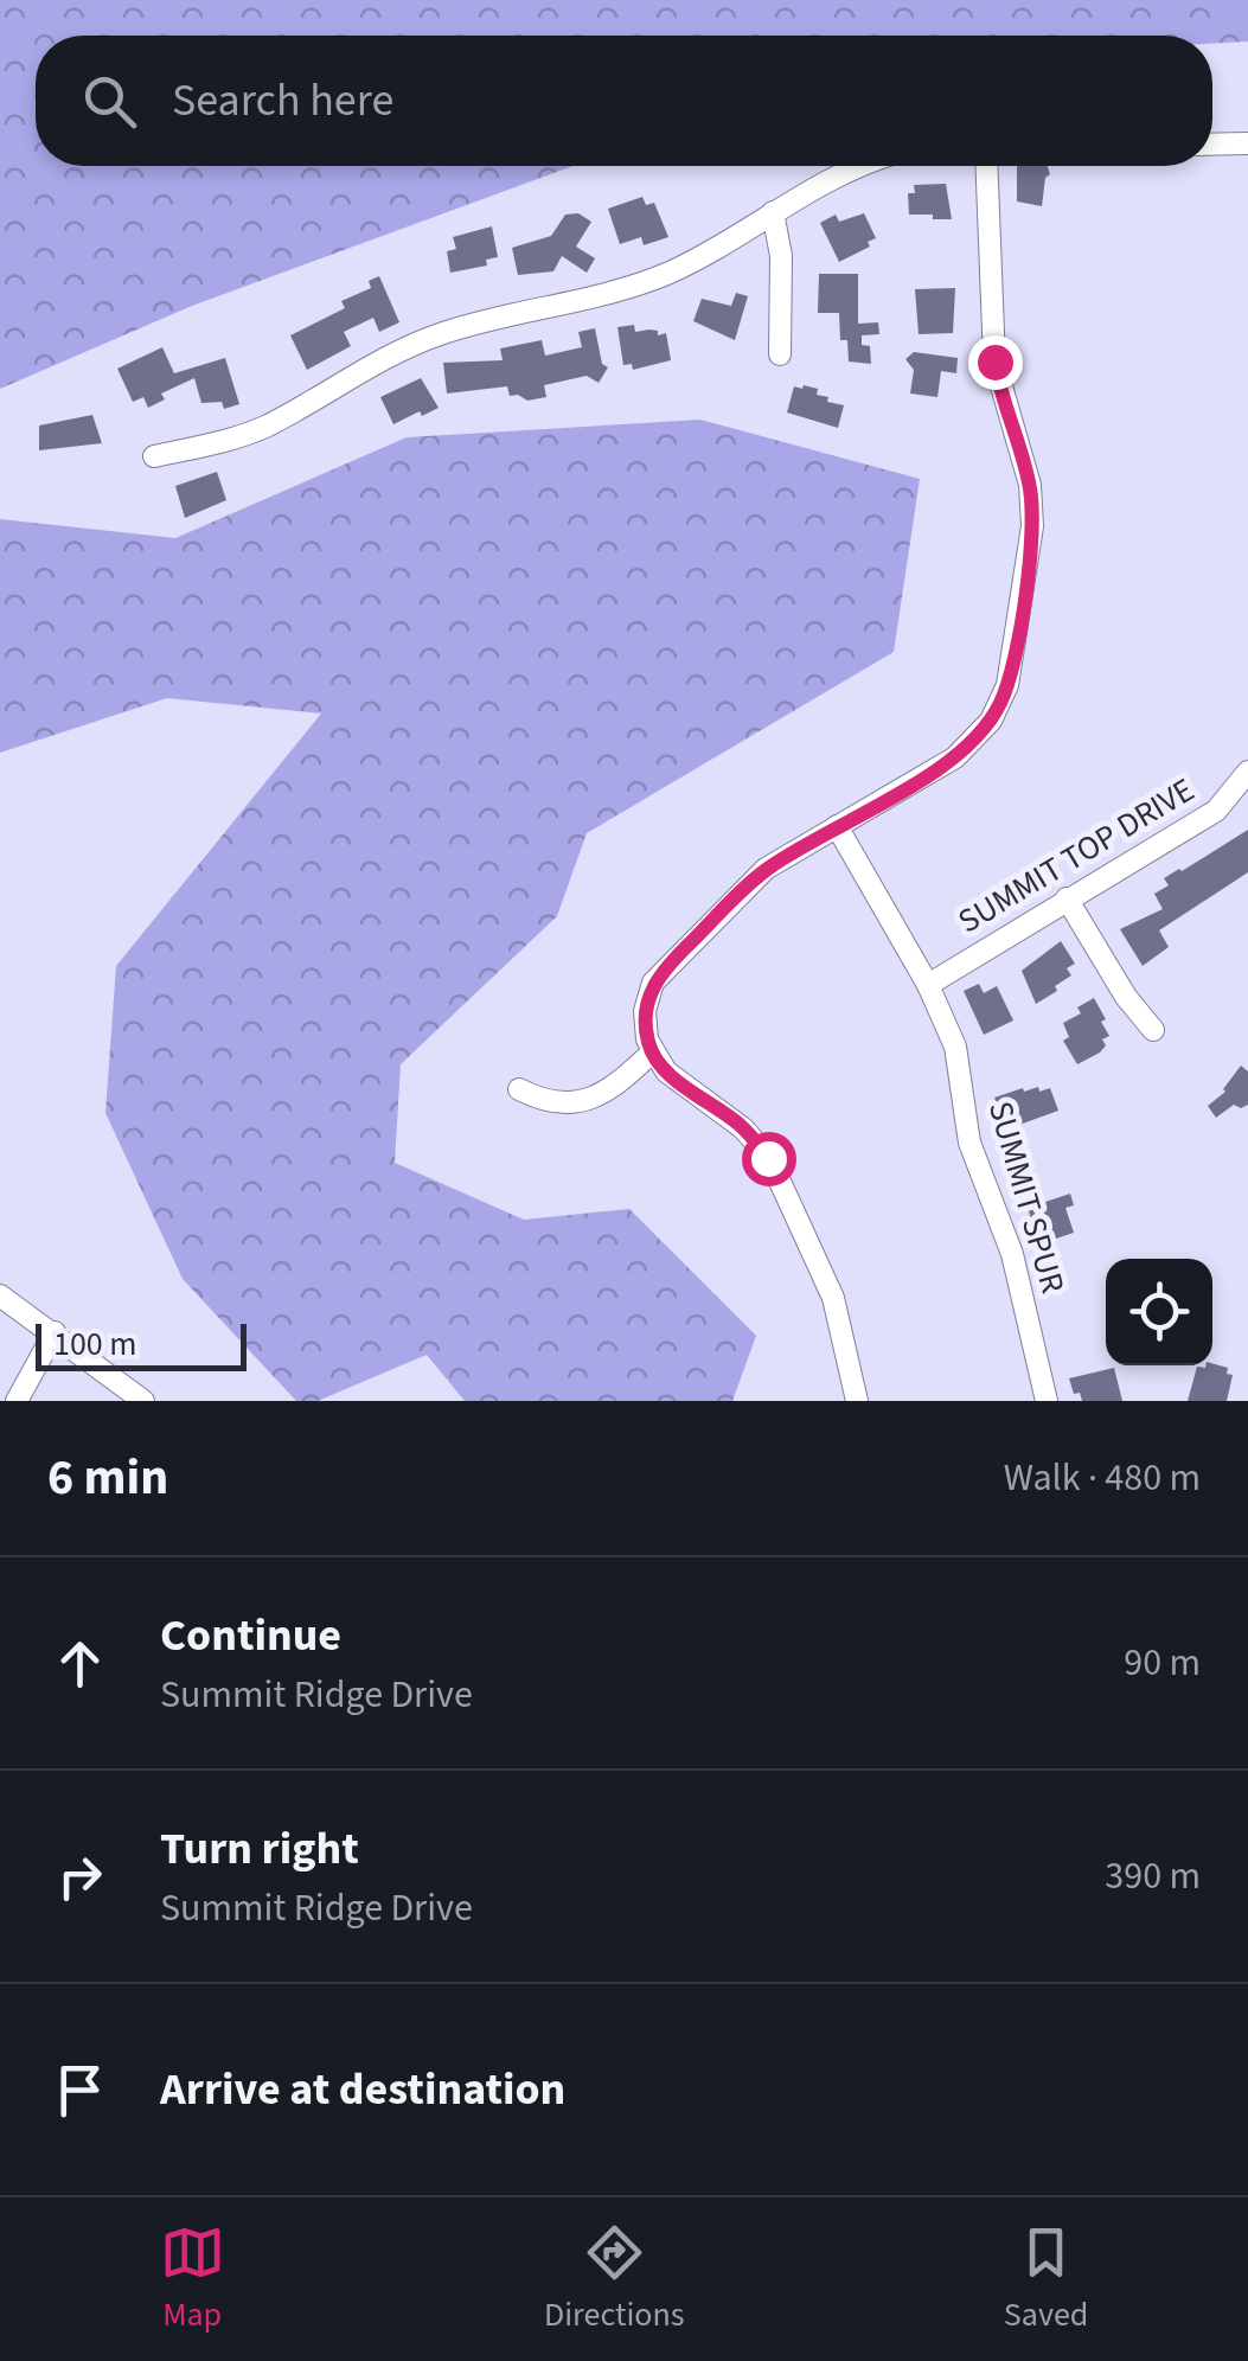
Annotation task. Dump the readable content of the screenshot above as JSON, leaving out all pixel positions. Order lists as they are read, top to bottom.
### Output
{
  "streets": {
    "street": ["SUMMIT TOP DRIVE", "SUMMIT SPUR"]
  },
  "crossings": [
    ["SUMMIT TOP DRIVE", "SUMMIT SPUR"]
  ],
  "scale_bar": "100 m",
  "page": {
    "search": "Search here",
    "scale": "100 m",
    "heading": ["6 min", "Walk · 480 m"],
    "list": [
      ["Continue", "Summit Ridge Drive", "90 m"],
      ["Turn right", "Summit Ridge Drive", "390 m"],
      "Arrive at destination"
    ],
    "nav": ["Map", "Directions", "Saved"]
  }
}
